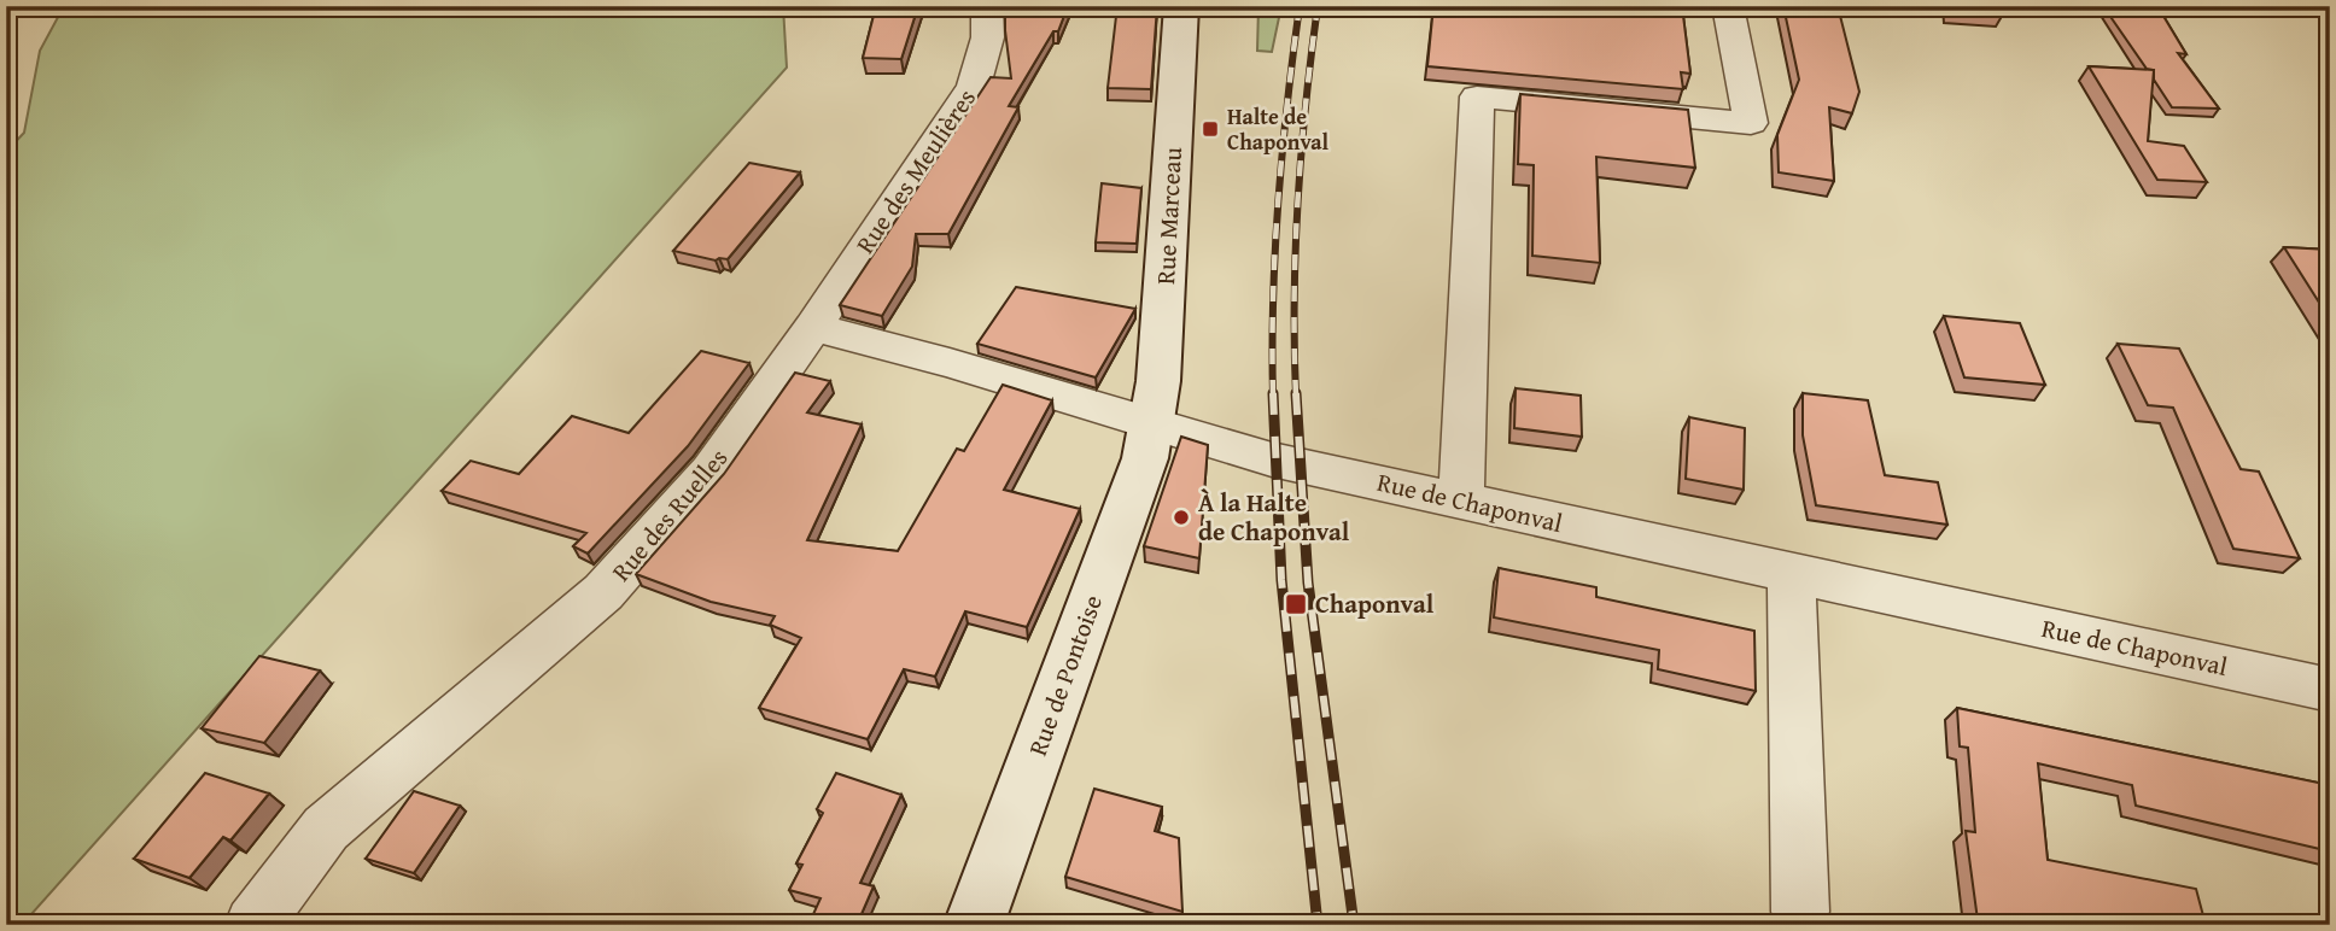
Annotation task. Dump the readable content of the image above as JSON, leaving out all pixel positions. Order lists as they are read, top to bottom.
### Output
{
  "streets": {
    "main road": ["Rue Marceau", "Rue de Pontoise"],
    "street": ["Rue des Meulières", "Rue de Chaponval", "Rue des Ruelles"]
  },
  "crossings": [
    ["Rue des Meulières", "Rue des Ruelles"],
    ["Rue Marceau", "Rue de Chaponval"],
    ["Rue Marceau", "Rue de Pontoise"],
    ["Rue de Chaponval", "Rue de Pontoise"]
  ],
  "places": {
    "transit": ["Halte de Chaponval", "Chaponval"],
    "other": ["À la Halte de Chaponval"]
  }
}
